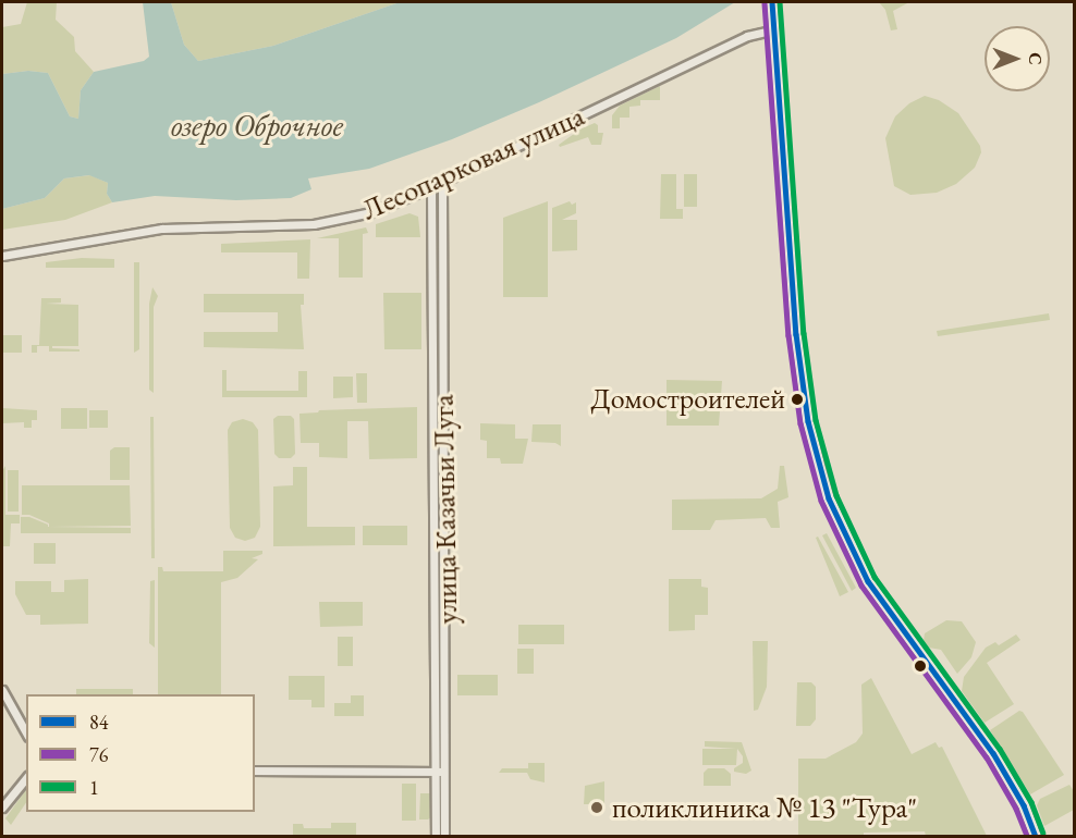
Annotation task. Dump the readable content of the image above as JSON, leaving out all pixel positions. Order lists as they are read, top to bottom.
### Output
{
  "streets": {
    "street": ["Лесопарковая улица", "улица Казачьи Луга"]
  },
  "crossings": [
    ["Лесопарковая улица", "улица Казачьи Луга"]
  ],
  "water": ["озеро Оброчное"],
  "places": ["Домостроителей", "поликлиника № 13 \"Тура\""],
  "lines": ["transit line 84", "transit line 1", "transit line 76"],
  "legend": ["84", "76", "1"],
  "north": "right"
}
